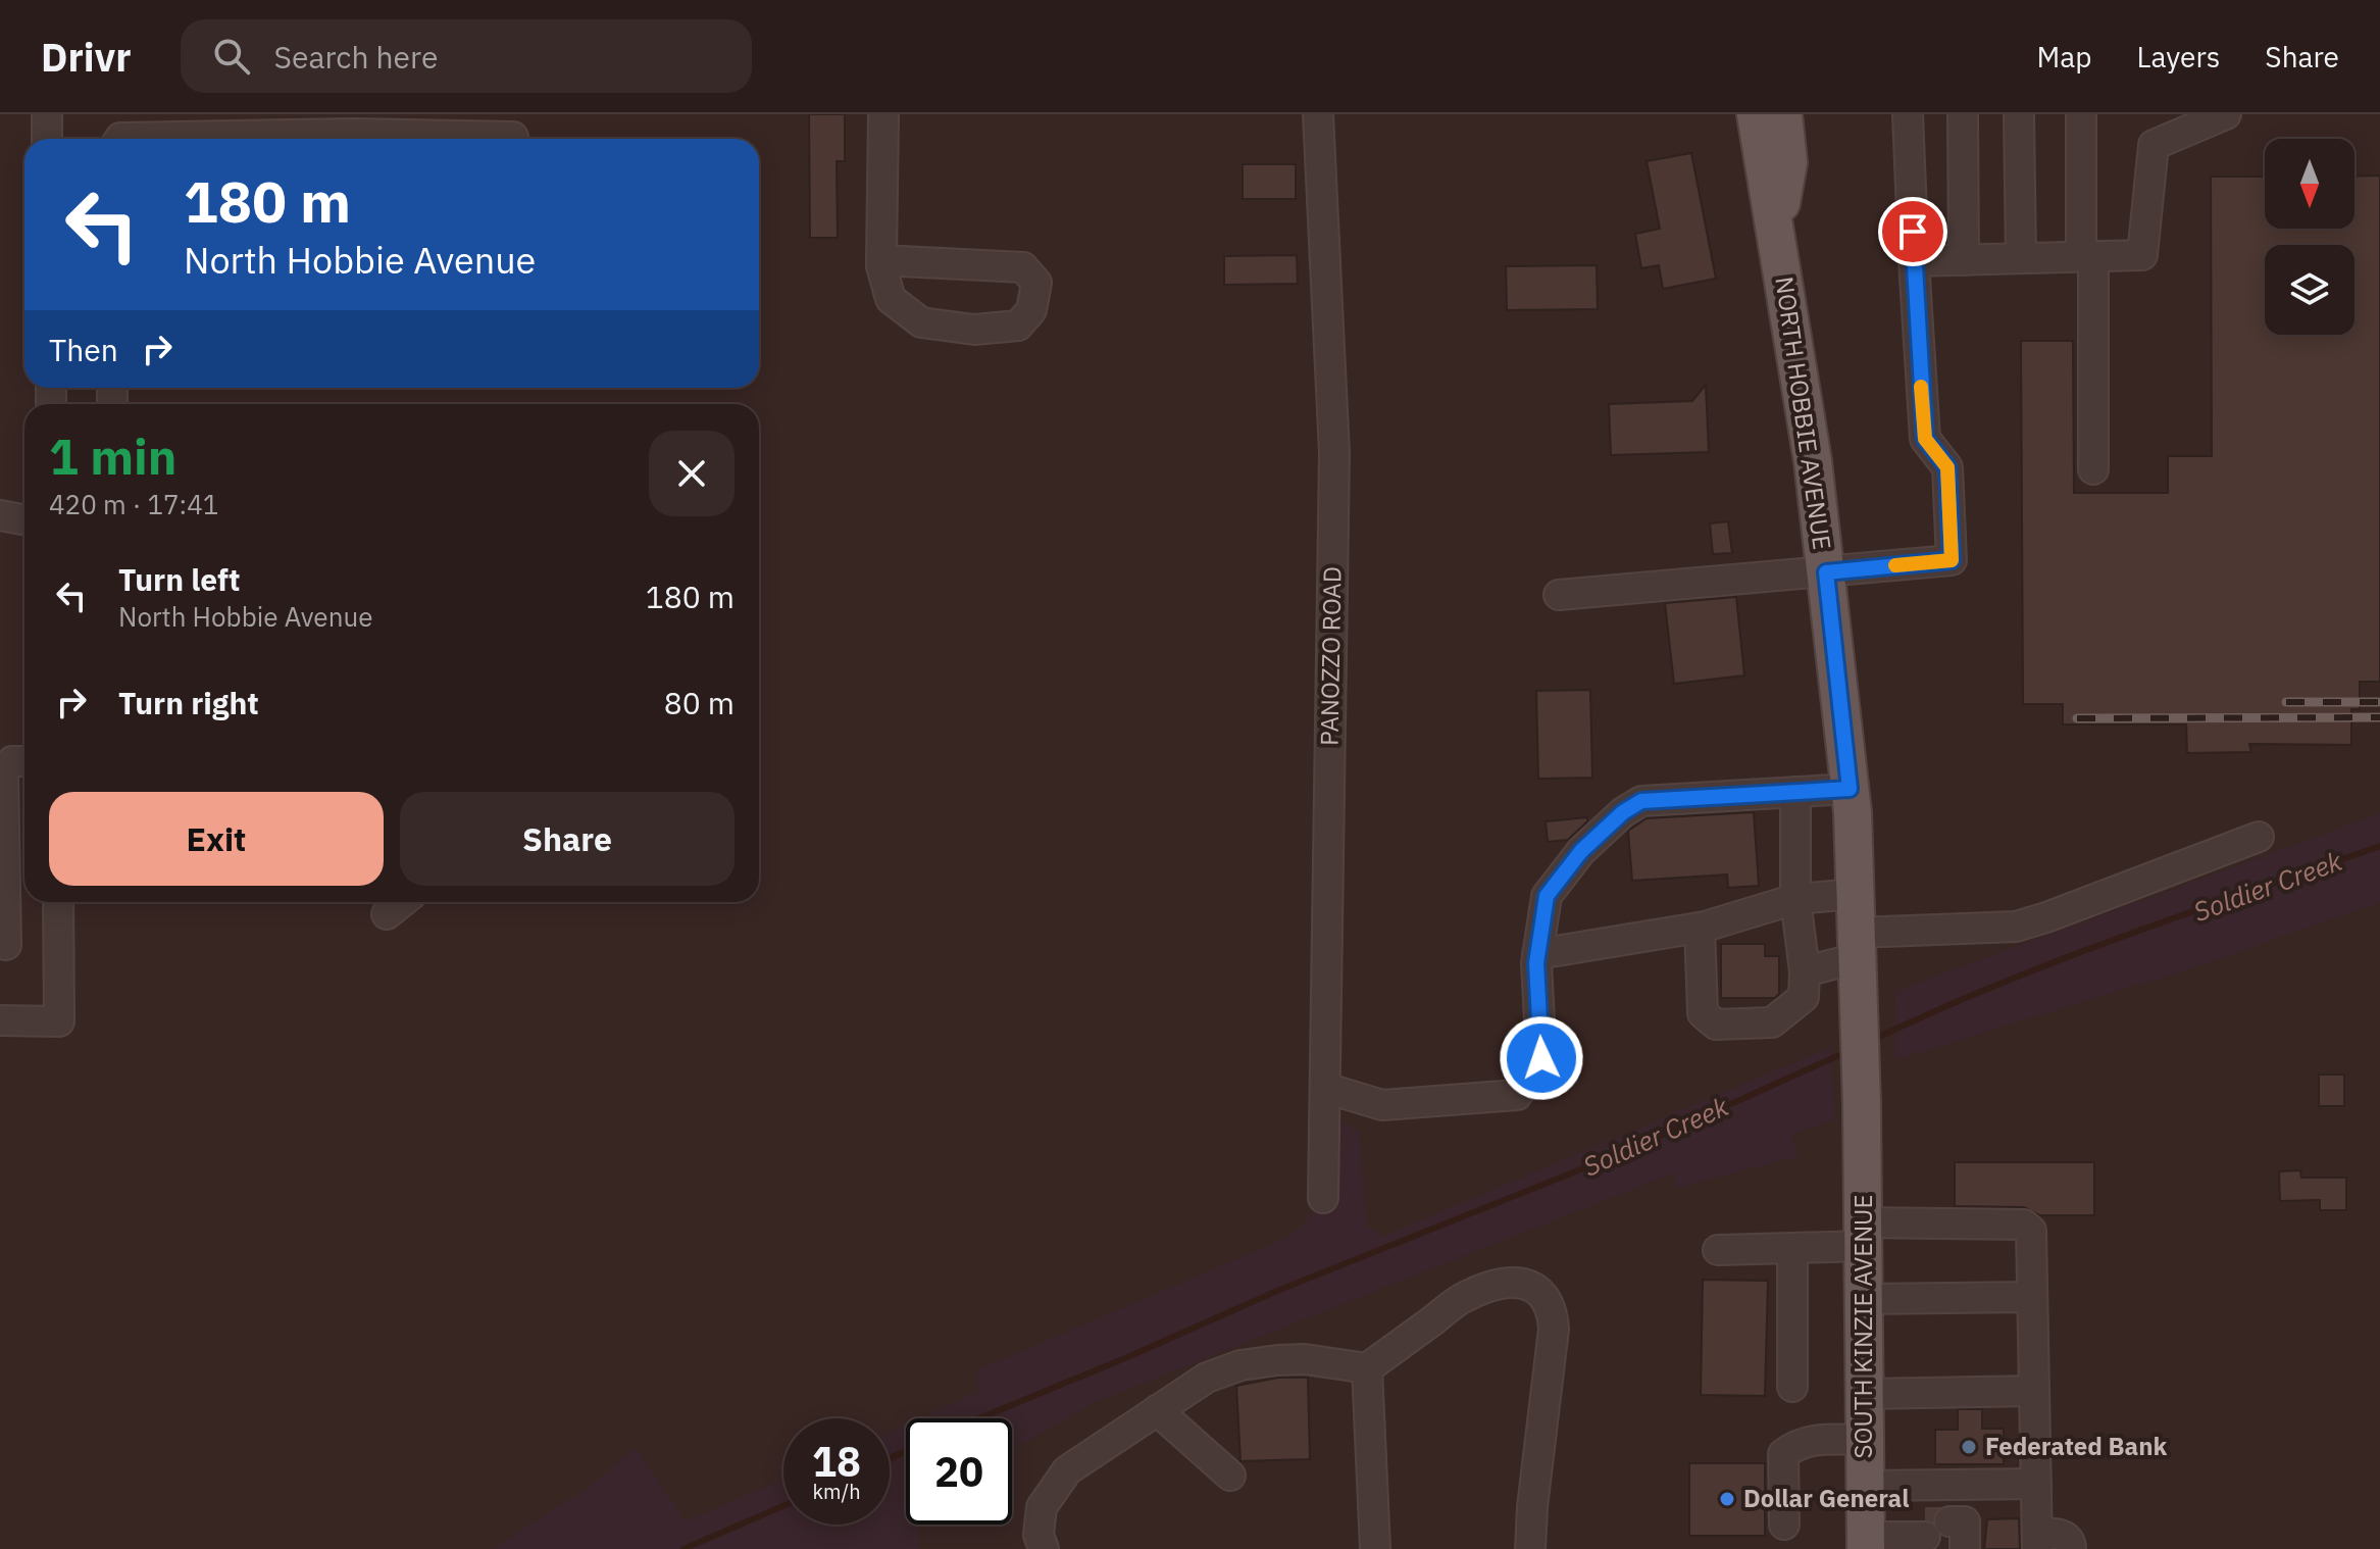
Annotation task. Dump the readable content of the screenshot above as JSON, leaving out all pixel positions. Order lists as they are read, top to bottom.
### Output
{
  "streets": {
    "main road": ["NORTH HOBBIE AVENUE", "SOUTH KINZIE AVENUE"],
    "street": ["PANOZZO ROAD"]
  },
  "crossings": [
    ["NORTH HOBBIE AVENUE", "SOUTH KINZIE AVENUE"]
  ],
  "water": ["Soldier Creek"],
  "places": ["Federated Bank", "Dollar General"],
  "north": "bottom",
  "page": {
    "header": "Drivr",
    "search": "Search here",
    "nav": ["Map", "Layers", "Share"],
    "turn": ["180 m", "North Hobbie Avenue"],
    "then": "Then",
    "heading": ["1 min", "420 m · 17:41"],
    "list": [
      {
        "name": "Turn left",
        "note": "North Hobbie Avenue",
        "value": "180 m"
      },
      {
        "name": "Turn right",
        "value": "80 m"
      }
    ],
    "buttons": ["Exit", "Share"],
    "speed": "18 km/h",
    "limit": "20"
  }
}
